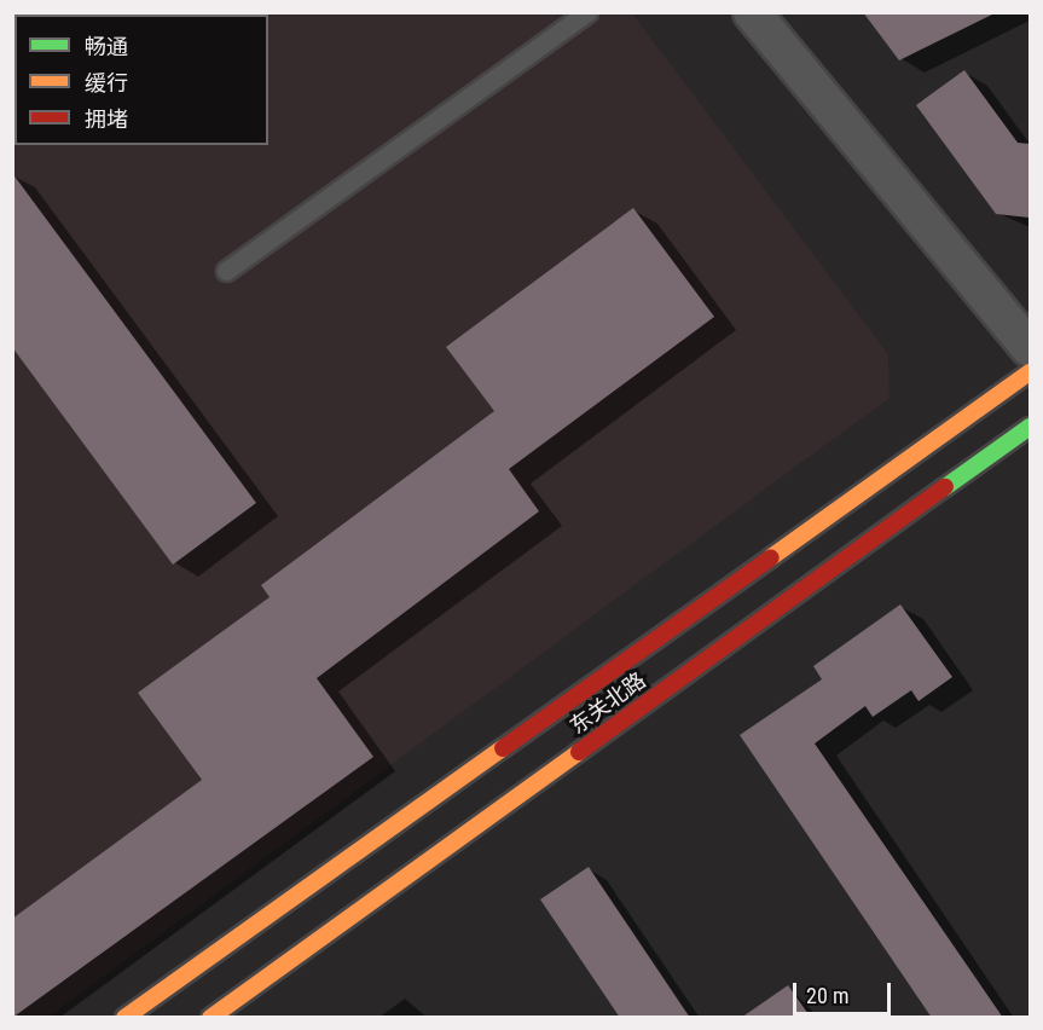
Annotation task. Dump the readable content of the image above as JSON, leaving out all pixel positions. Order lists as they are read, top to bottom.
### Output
{
  "streets": {
    "main road": ["东关北路"]
  },
  "legend": ["畅通", "缓行", "拥堵"],
  "scale_bar": "20 m"
}
